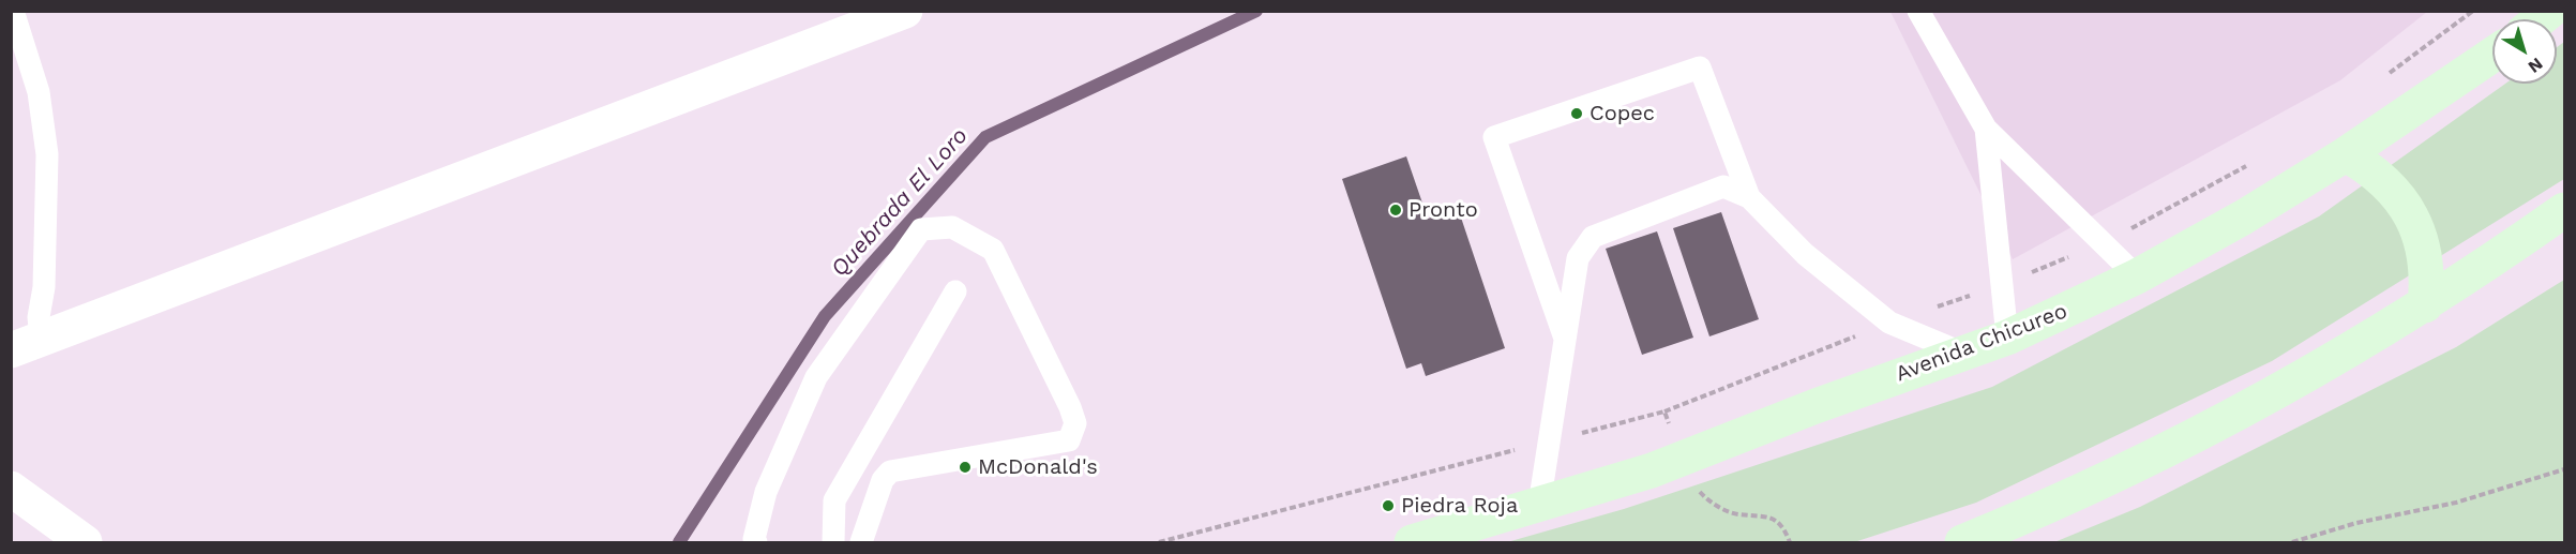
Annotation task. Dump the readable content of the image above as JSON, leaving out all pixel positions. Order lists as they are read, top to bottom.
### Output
{
  "streets": {
    "main road": ["Avenida Chicureo"]
  },
  "water": ["Quebrada El Loro"],
  "places": [
    "Copec",
    "Pronto",
    "McDonald's",
    "Piedra Roja"
  ],
  "north": "bottom right"
}
